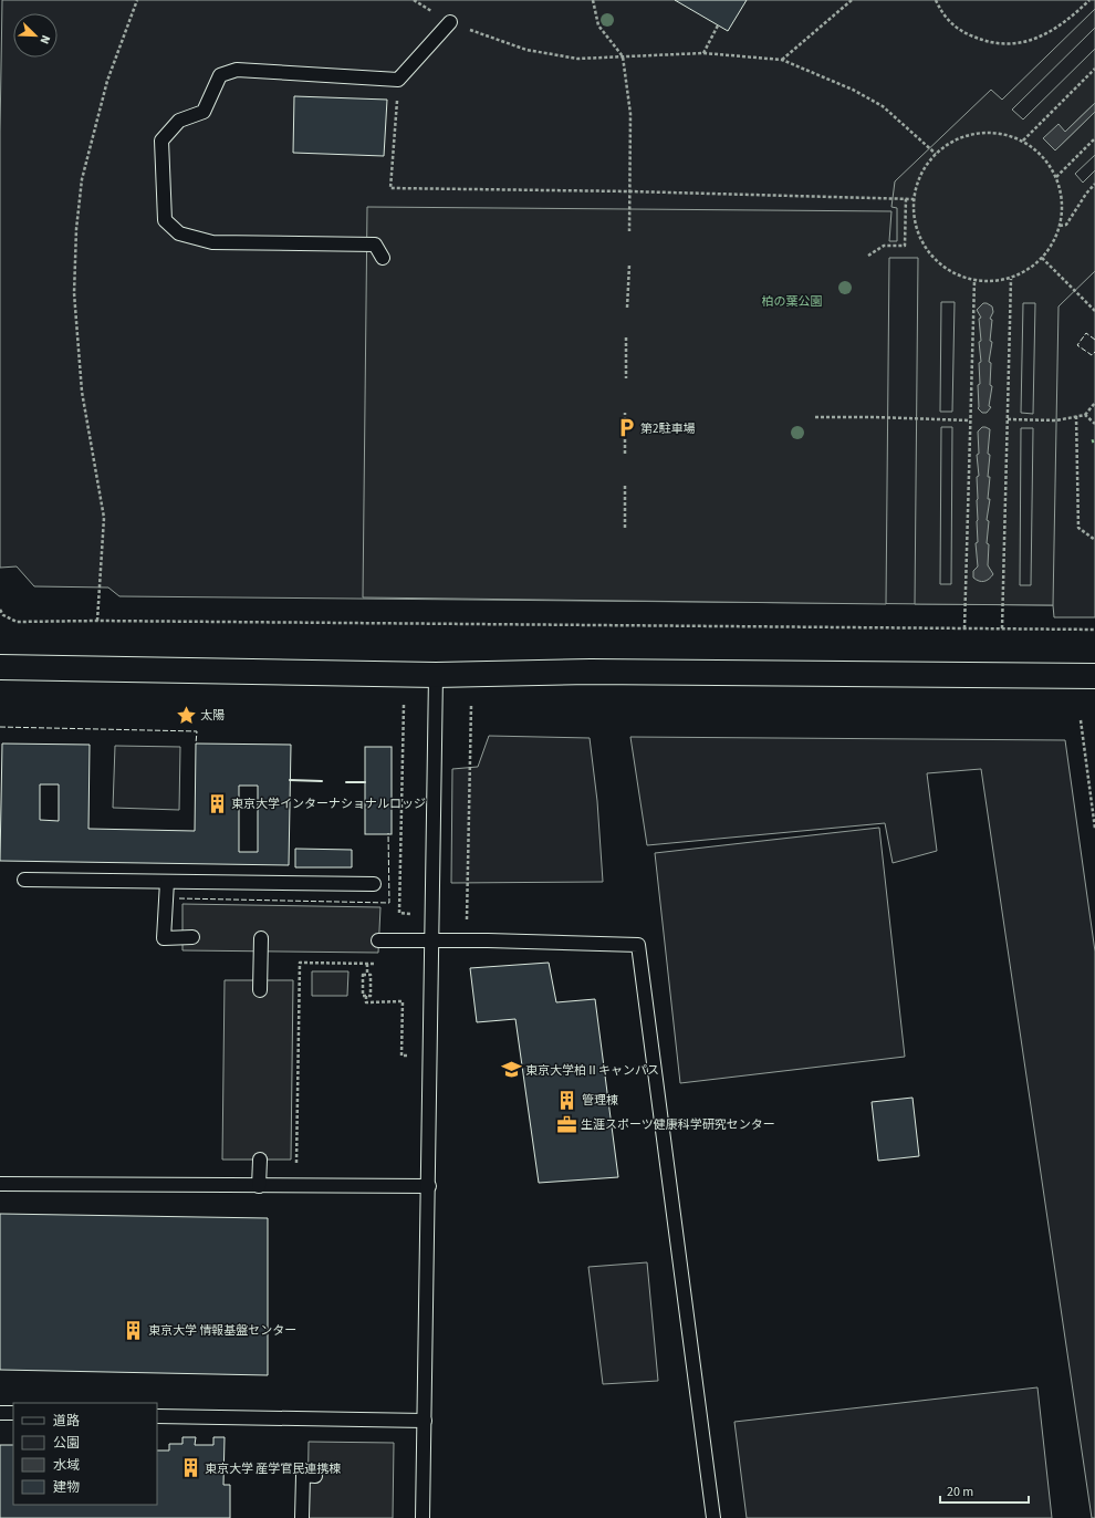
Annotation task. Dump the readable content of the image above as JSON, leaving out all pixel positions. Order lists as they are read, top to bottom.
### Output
{
  "parks": ["柏の葉公園"],
  "places": {
    "parking": ["第2駐車場"],
    "place": ["太陽"],
    "building": [
      "東京大学インターナショナルロッジ",
      "管理棟",
      "東京大学 情報基盤センター",
      "東京大学 産学官民連携棟"
    ],
    "school or university": ["東京大学柏Ⅱキャンパス"],
    "office": ["生涯スポーツ健康科学研究センター"]
  },
  "legend": [
    "道路",
    "公園",
    "水域",
    "建物"
  ],
  "scale_bar": "20 m",
  "north": "bottom right"
}
